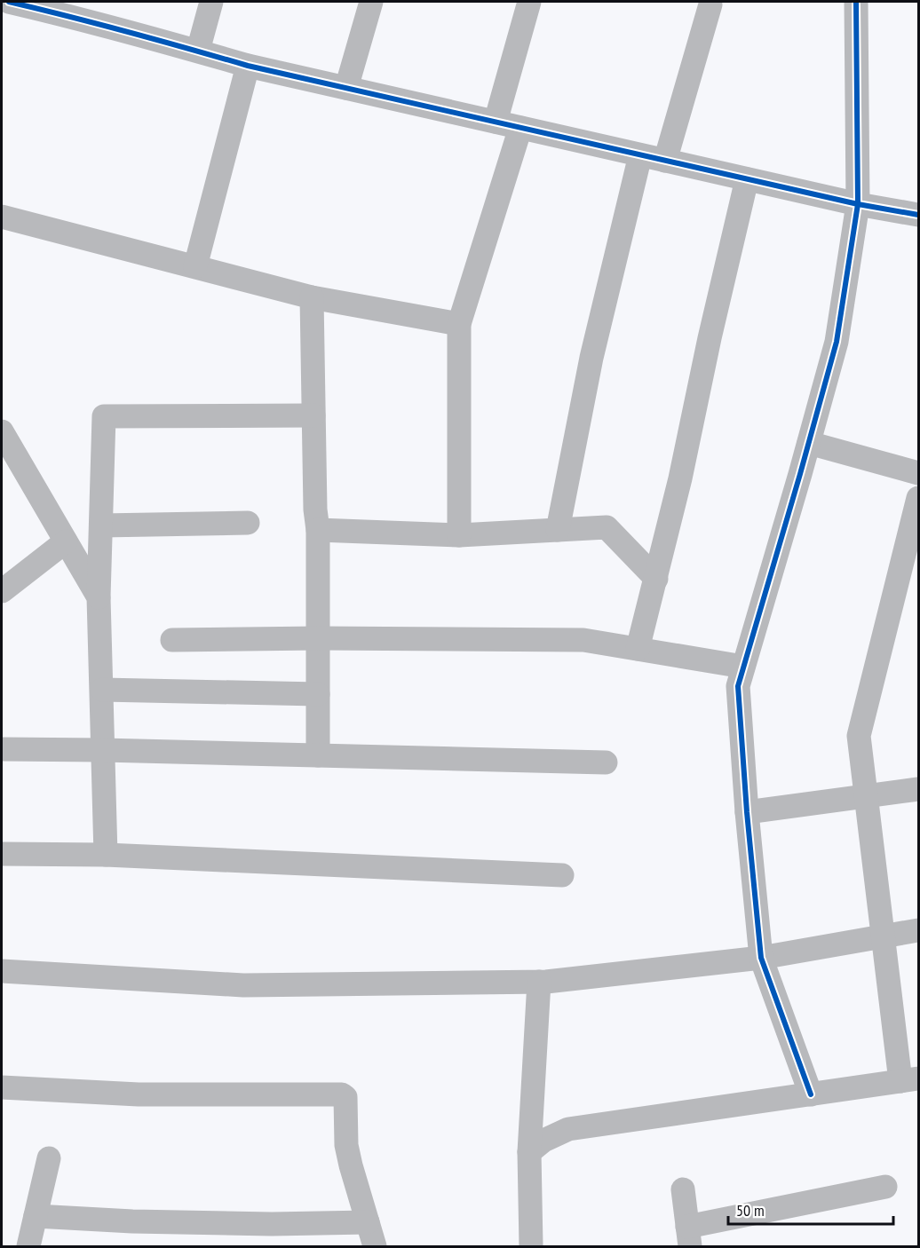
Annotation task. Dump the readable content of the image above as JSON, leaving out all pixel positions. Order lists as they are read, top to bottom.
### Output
{
  "scale_bar": "50 m"
}
